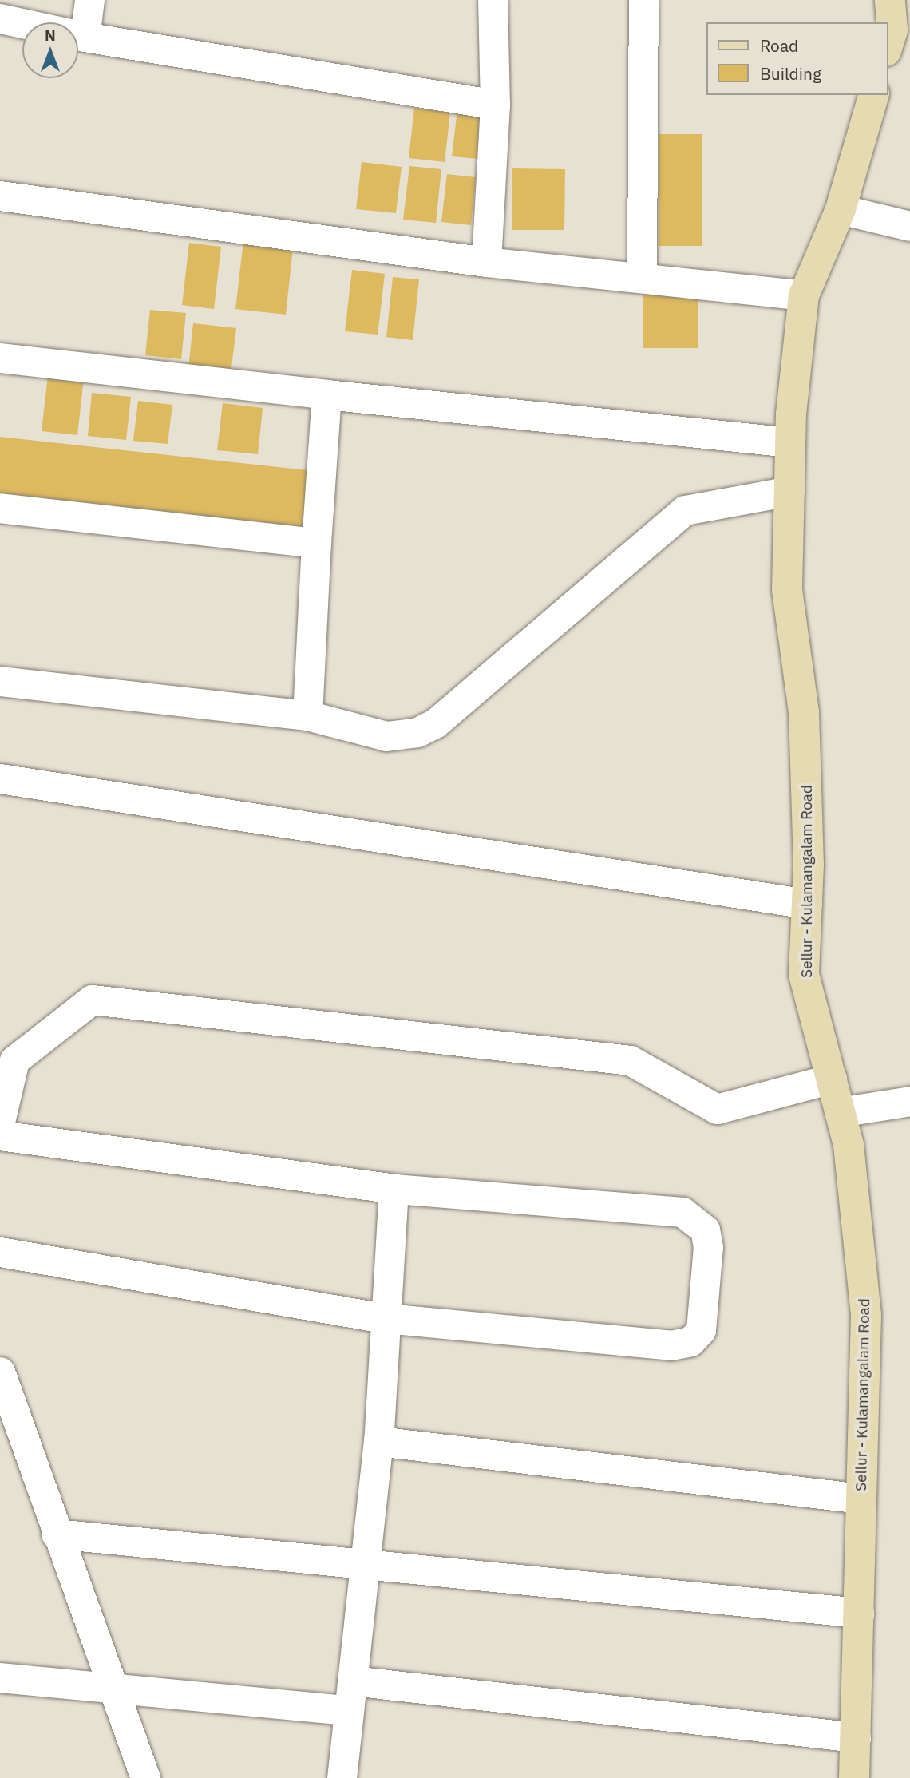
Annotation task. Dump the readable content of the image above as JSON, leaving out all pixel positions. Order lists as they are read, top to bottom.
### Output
{
  "streets": {
    "main road": ["Sellur - Kulamangalam Road"]
  },
  "legend": ["Road", "Building"],
  "north": "top"
}
